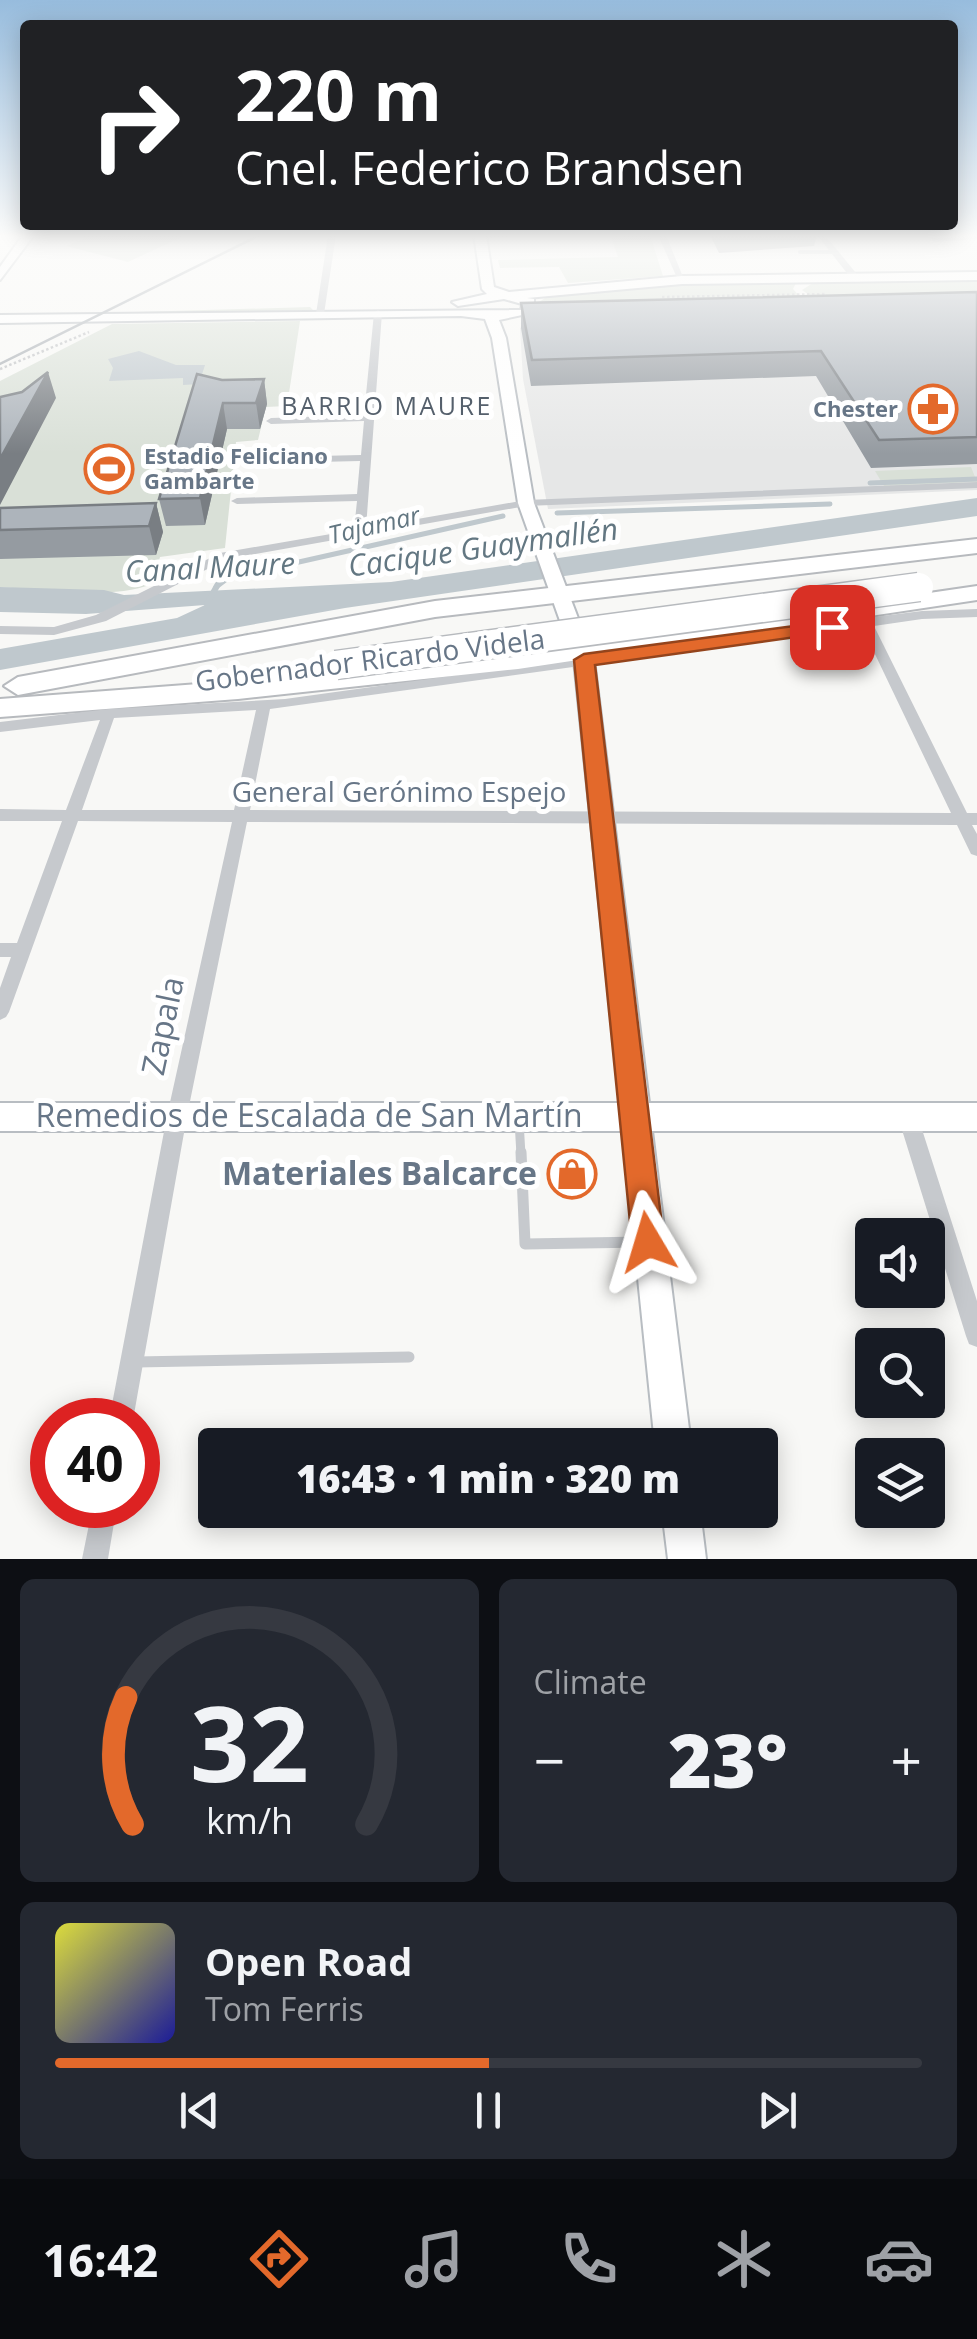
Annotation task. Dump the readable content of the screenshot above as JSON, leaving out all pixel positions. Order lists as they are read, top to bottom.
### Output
{
  "streets": {
    "highway": ["Gobernador Ricardo Videla"],
    "main road": ["Remedios de Escalada de San Martín"],
    "street": ["General Gerónimo Espejo", "Zapala"]
  },
  "crossings": [
    ["General Gerónimo Espejo", "Zapala"],
    ["Zapala", "Remedios de Escalada de San Martín"]
  ],
  "districts": ["BARRIO MAURE"],
  "water": ["Tajamar", "Cacique Guaymallén", "Canal Maure"],
  "places": {
    "pharmacy": ["Chester"],
    "sports": ["Estadio Feliciano Gambarte"],
    "shop": ["Materiales Balcarce"]
  },
  "page": {
    "turn": ["220 m", "Cnel. Federico Brandsen"],
    "limit": "40",
    "trip": "16:43 · 1 min · 320 m",
    "tile": "Climate",
    "heat": ["−", "23°", "+"],
    "song": ["Open Road", "Tom Ferris"],
    "tabs": "16:42",
    "gauge": ["32", "km/h"]
  }
}
